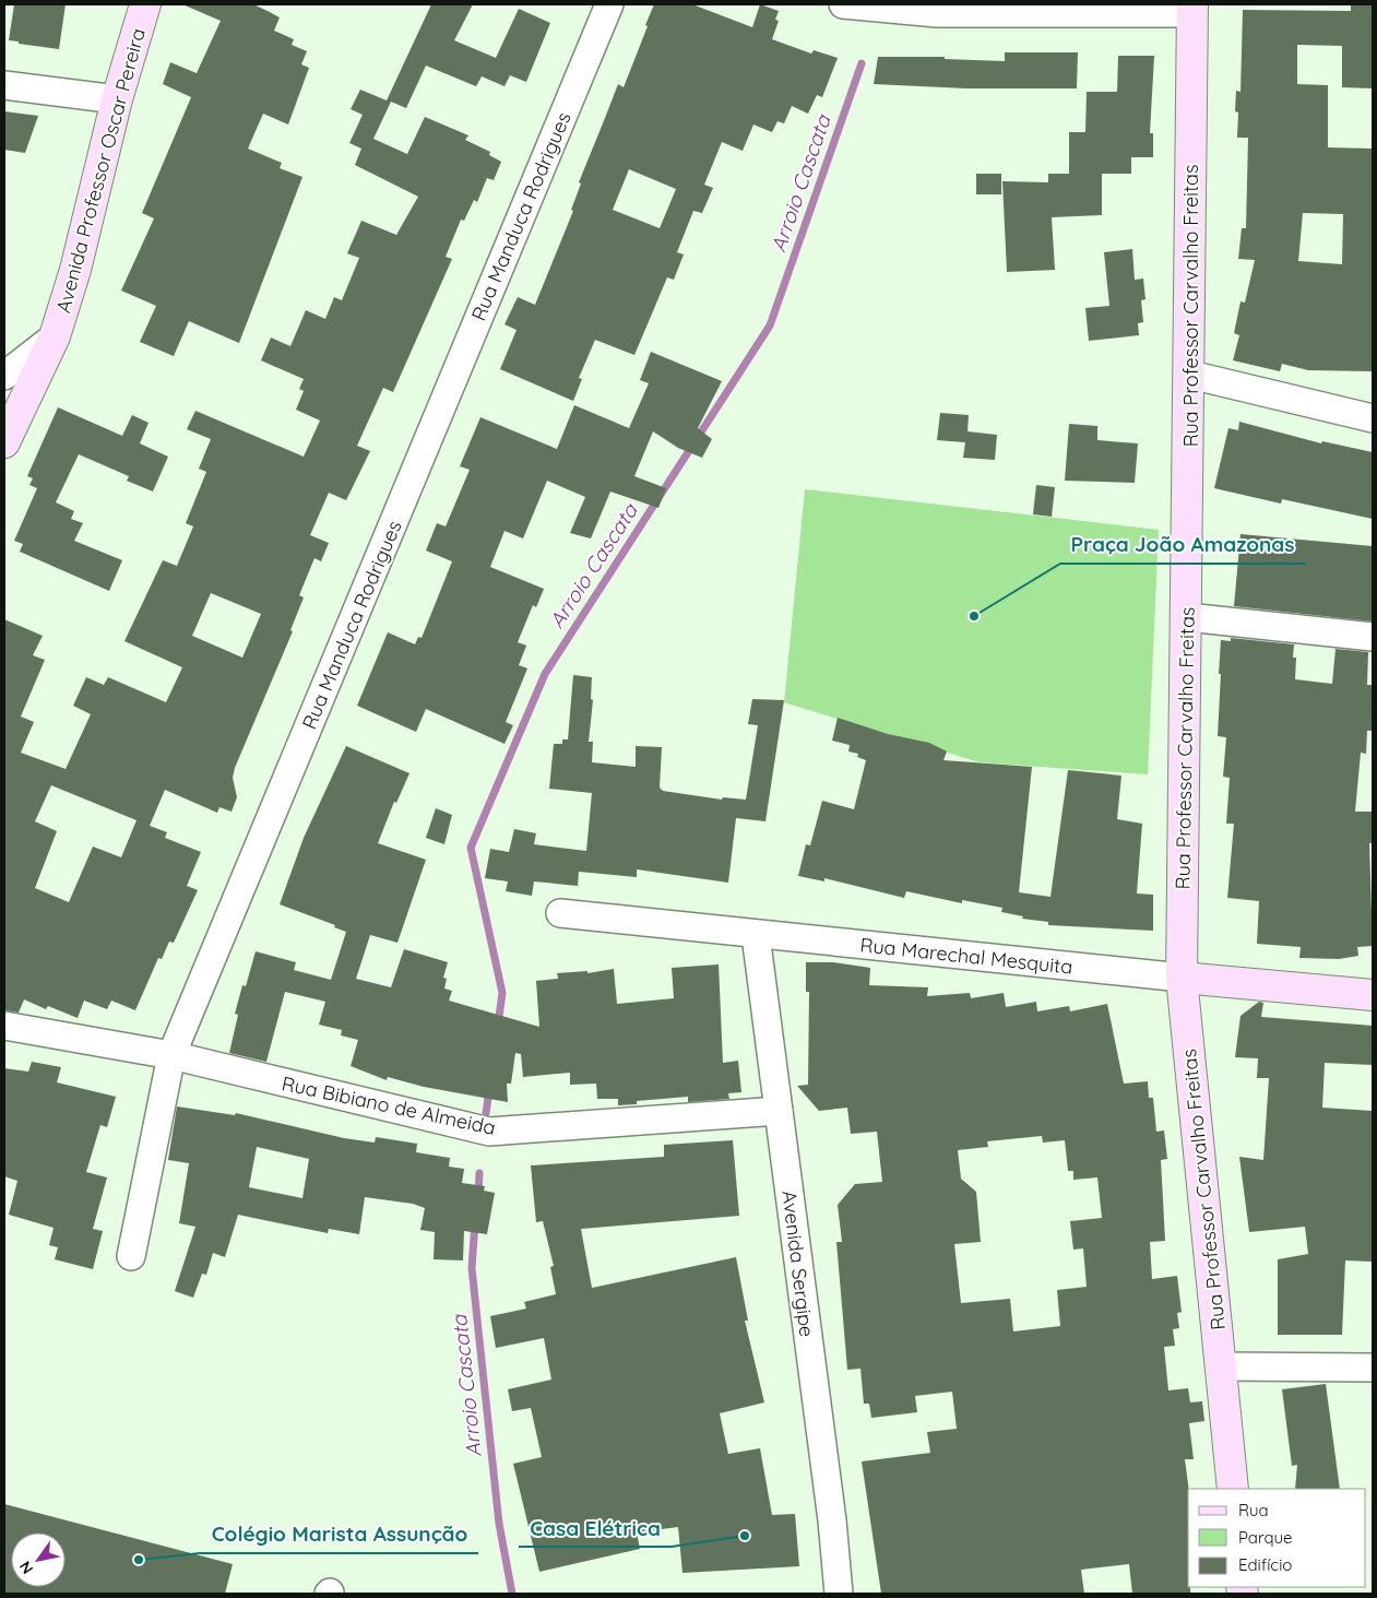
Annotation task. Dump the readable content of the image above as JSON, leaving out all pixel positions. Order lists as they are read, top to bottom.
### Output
{
  "streets": {
    "street": [
      "Avenida Professor Oscar Pereira",
      "Rua Manduca Rodrigues",
      "Rua Professor Carvalho Freitas",
      "Rua Marechal Mesquita",
      "Rua Bibiano de Almeida",
      "Avenida Sergipe"
    ]
  },
  "crossings": [
    ["Rua Manduca Rodrigues", "Rua Bibiano de Almeida"],
    ["Rua Professor Carvalho Freitas", "Rua Marechal Mesquita"],
    ["Rua Marechal Mesquita", "Avenida Sergipe"],
    ["Rua Bibiano de Almeida", "Avenida Sergipe"]
  ],
  "water": ["Arroio Cascata"],
  "places": ["Praça João Amazonas", "Casa Elétrica", "Colégio Marista Assunção"],
  "legend": ["Rua", "Parque", "Edifício"],
  "north": "bottom left"
}
